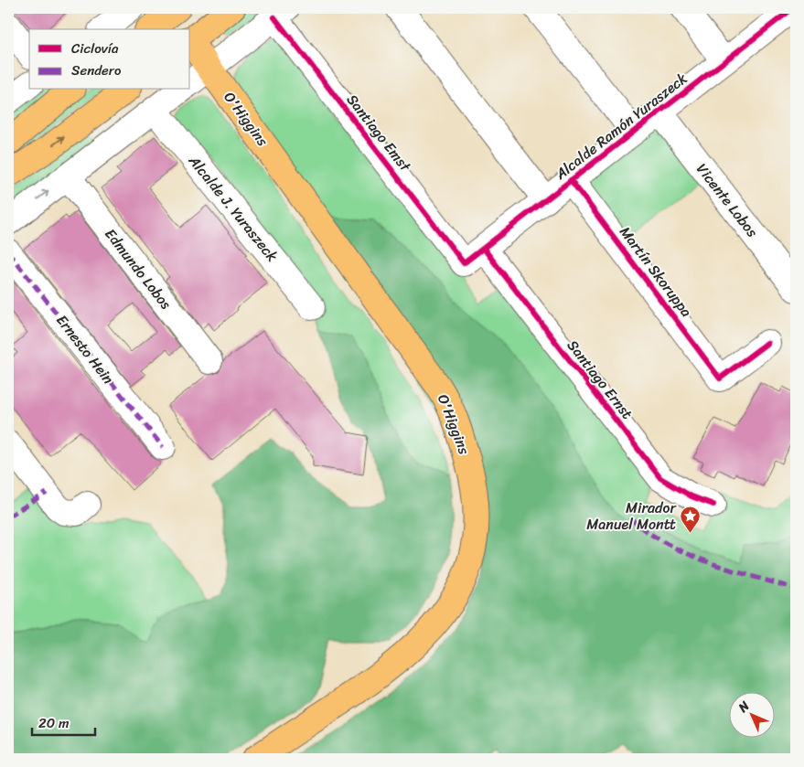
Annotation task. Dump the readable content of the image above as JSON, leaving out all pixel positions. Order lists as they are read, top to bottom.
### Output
{
  "streets": {
    "main road": ["O'Higgins"],
    "street": [
      "Alcalde Ramón Yuraszeck",
      "Santiago Emst",
      "Vicente Lobos",
      "Alcalde J. Yuraszeck",
      "Edmundo Lobos",
      "Martín Skoruppa",
      "Ernesto Hein",
      "Santiago Ernst"
    ]
  },
  "crossings": [
    ["Alcalde Ramón Yuraszeck", "Santiago Emst"],
    ["Alcalde Ramón Yuraszeck", "Vicente Lobos"],
    ["Alcalde Ramón Yuraszeck", "Martín Skoruppa"],
    ["Alcalde Ramón Yuraszeck", "Santiago Ernst"]
  ],
  "places": {
    "place": ["Mirador Manuel Montt"]
  },
  "legend": ["Ciclovía", "Sendero"],
  "scale_bar": "20 m",
  "north": "top left"
}
